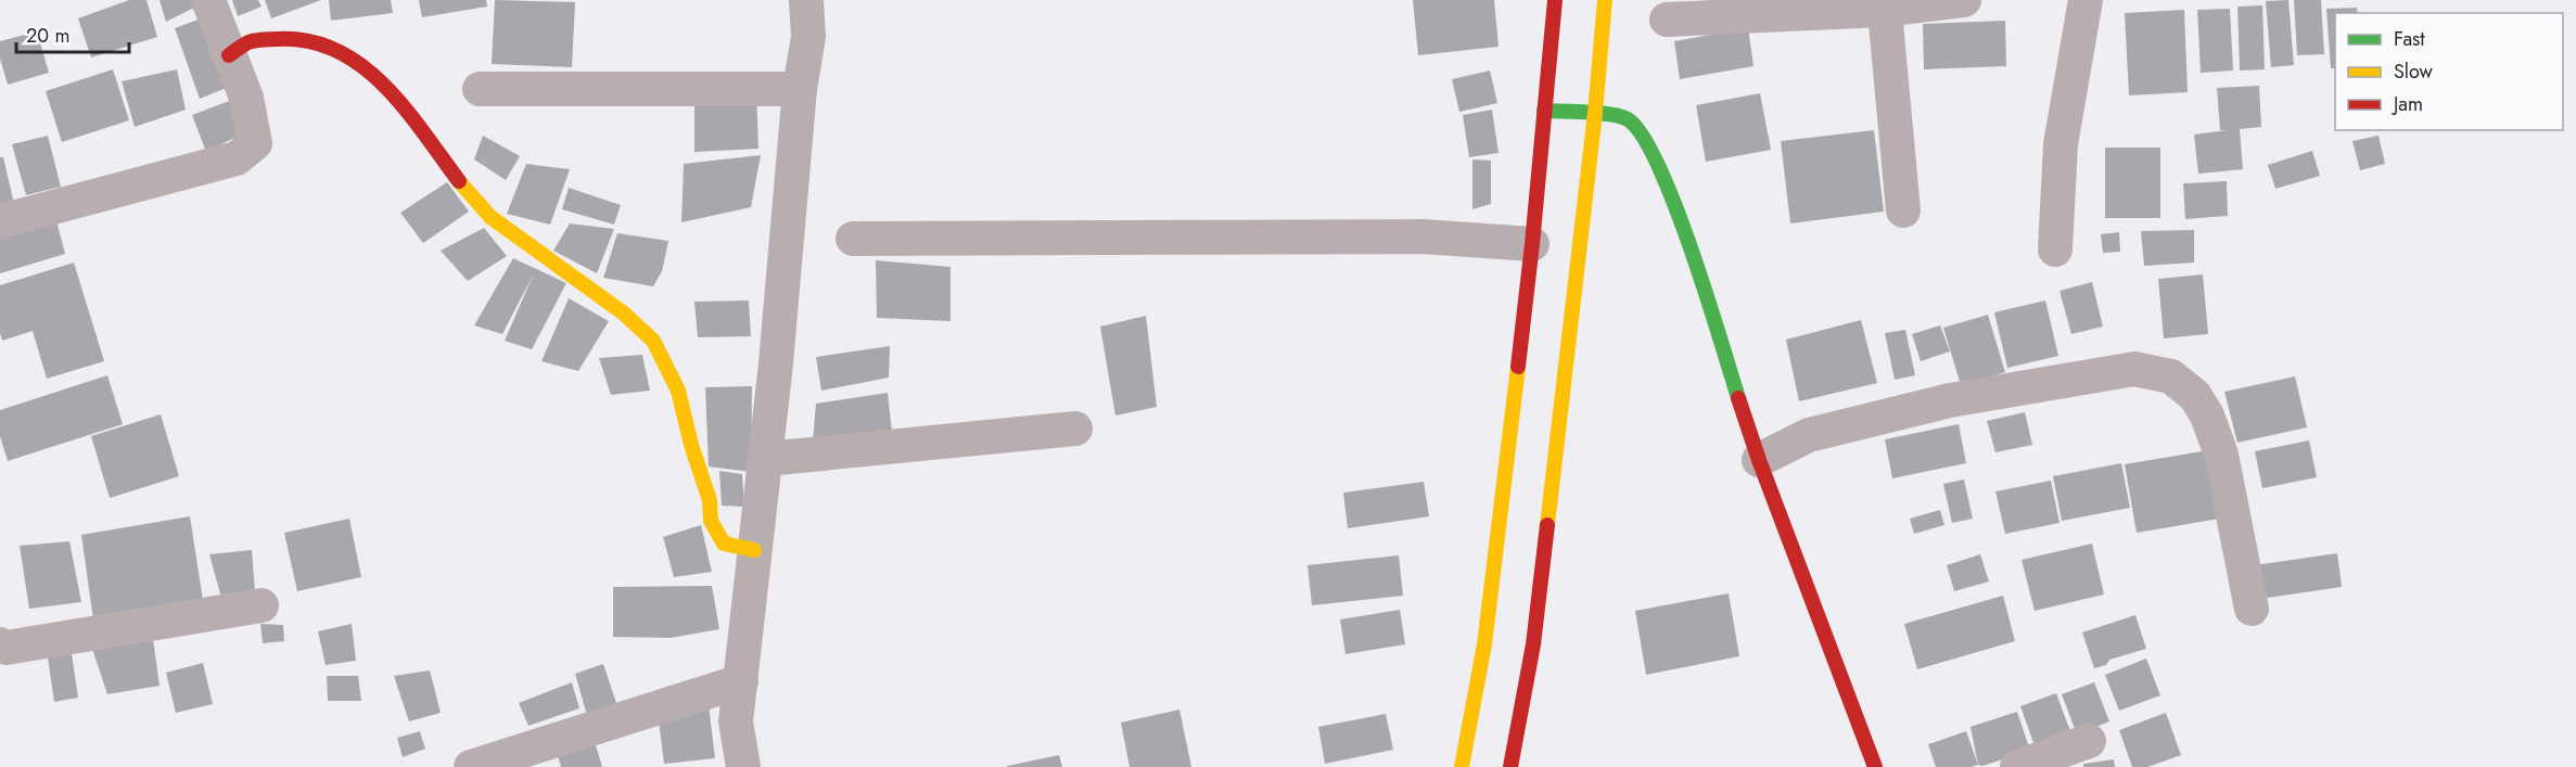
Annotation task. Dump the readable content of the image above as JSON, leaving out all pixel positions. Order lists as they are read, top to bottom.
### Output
{
  "legend": ["Fast", "Slow", "Jam"],
  "scale_bar": "20 m"
}
